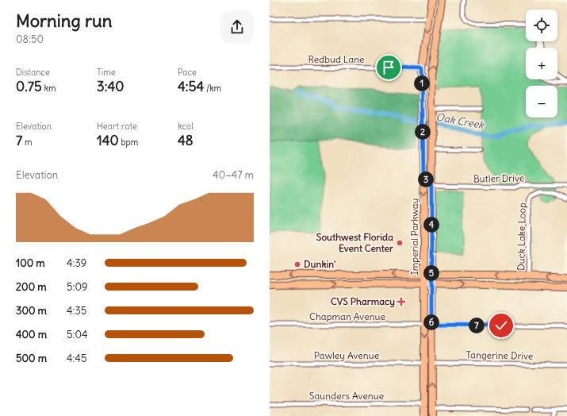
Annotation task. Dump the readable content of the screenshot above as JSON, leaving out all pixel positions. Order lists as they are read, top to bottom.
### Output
{
  "streets": {
    "main road": ["Imperial Parkway"],
    "street": [
      "Redbud Lane",
      "Butler Drive",
      "Duck Lake Loop",
      "Chapman Avenue",
      "Pawley Avenue",
      "Tangerine Drive",
      "Saunders Avenue"
    ]
  },
  "crossings": [
    ["Redbud Lane", "Imperial Parkway"],
    ["Butler Drive", "Imperial Parkway"],
    ["Imperial Parkway", "Chapman Avenue"],
    ["Imperial Parkway", "Pawley Avenue"],
    ["Imperial Parkway", "Tangerine Drive"],
    ["Imperial Parkway", "Saunders Avenue"]
  ],
  "water": ["Oak Creek"],
  "places": {
    "other": ["Southwest Florida Event Center", "Dunkin'"],
    "health": ["CVS Pharmacy"]
  },
  "page": {
    "heading": ["Morning run", "08:50"],
    "map_buttons": ["+", "−"],
    "stats": [
      ["Distance", "0.75 km"],
      ["Time", "3:40"],
      ["Pace", "4:54 /km"],
      ["Elevation", "7 m"],
      ["Heart rate", "140 bpm"],
      ["kcal", "48"]
    ],
    "pins": [
      "1",
      "2",
      "3",
      "4",
      "5",
      "6",
      "7"
    ],
    "chart": ["Elevation", "40–47 m"],
    "list": [
      {
        "name": "100 m",
        "note": "4:39"
      },
      {
        "name": "200 m",
        "note": "5:09"
      },
      {
        "name": "300 m",
        "note": "4:35"
      },
      {
        "name": "400 m",
        "note": "5:04"
      },
      {
        "name": "500 m",
        "note": "4:45"
      }
    ]
  }
}
